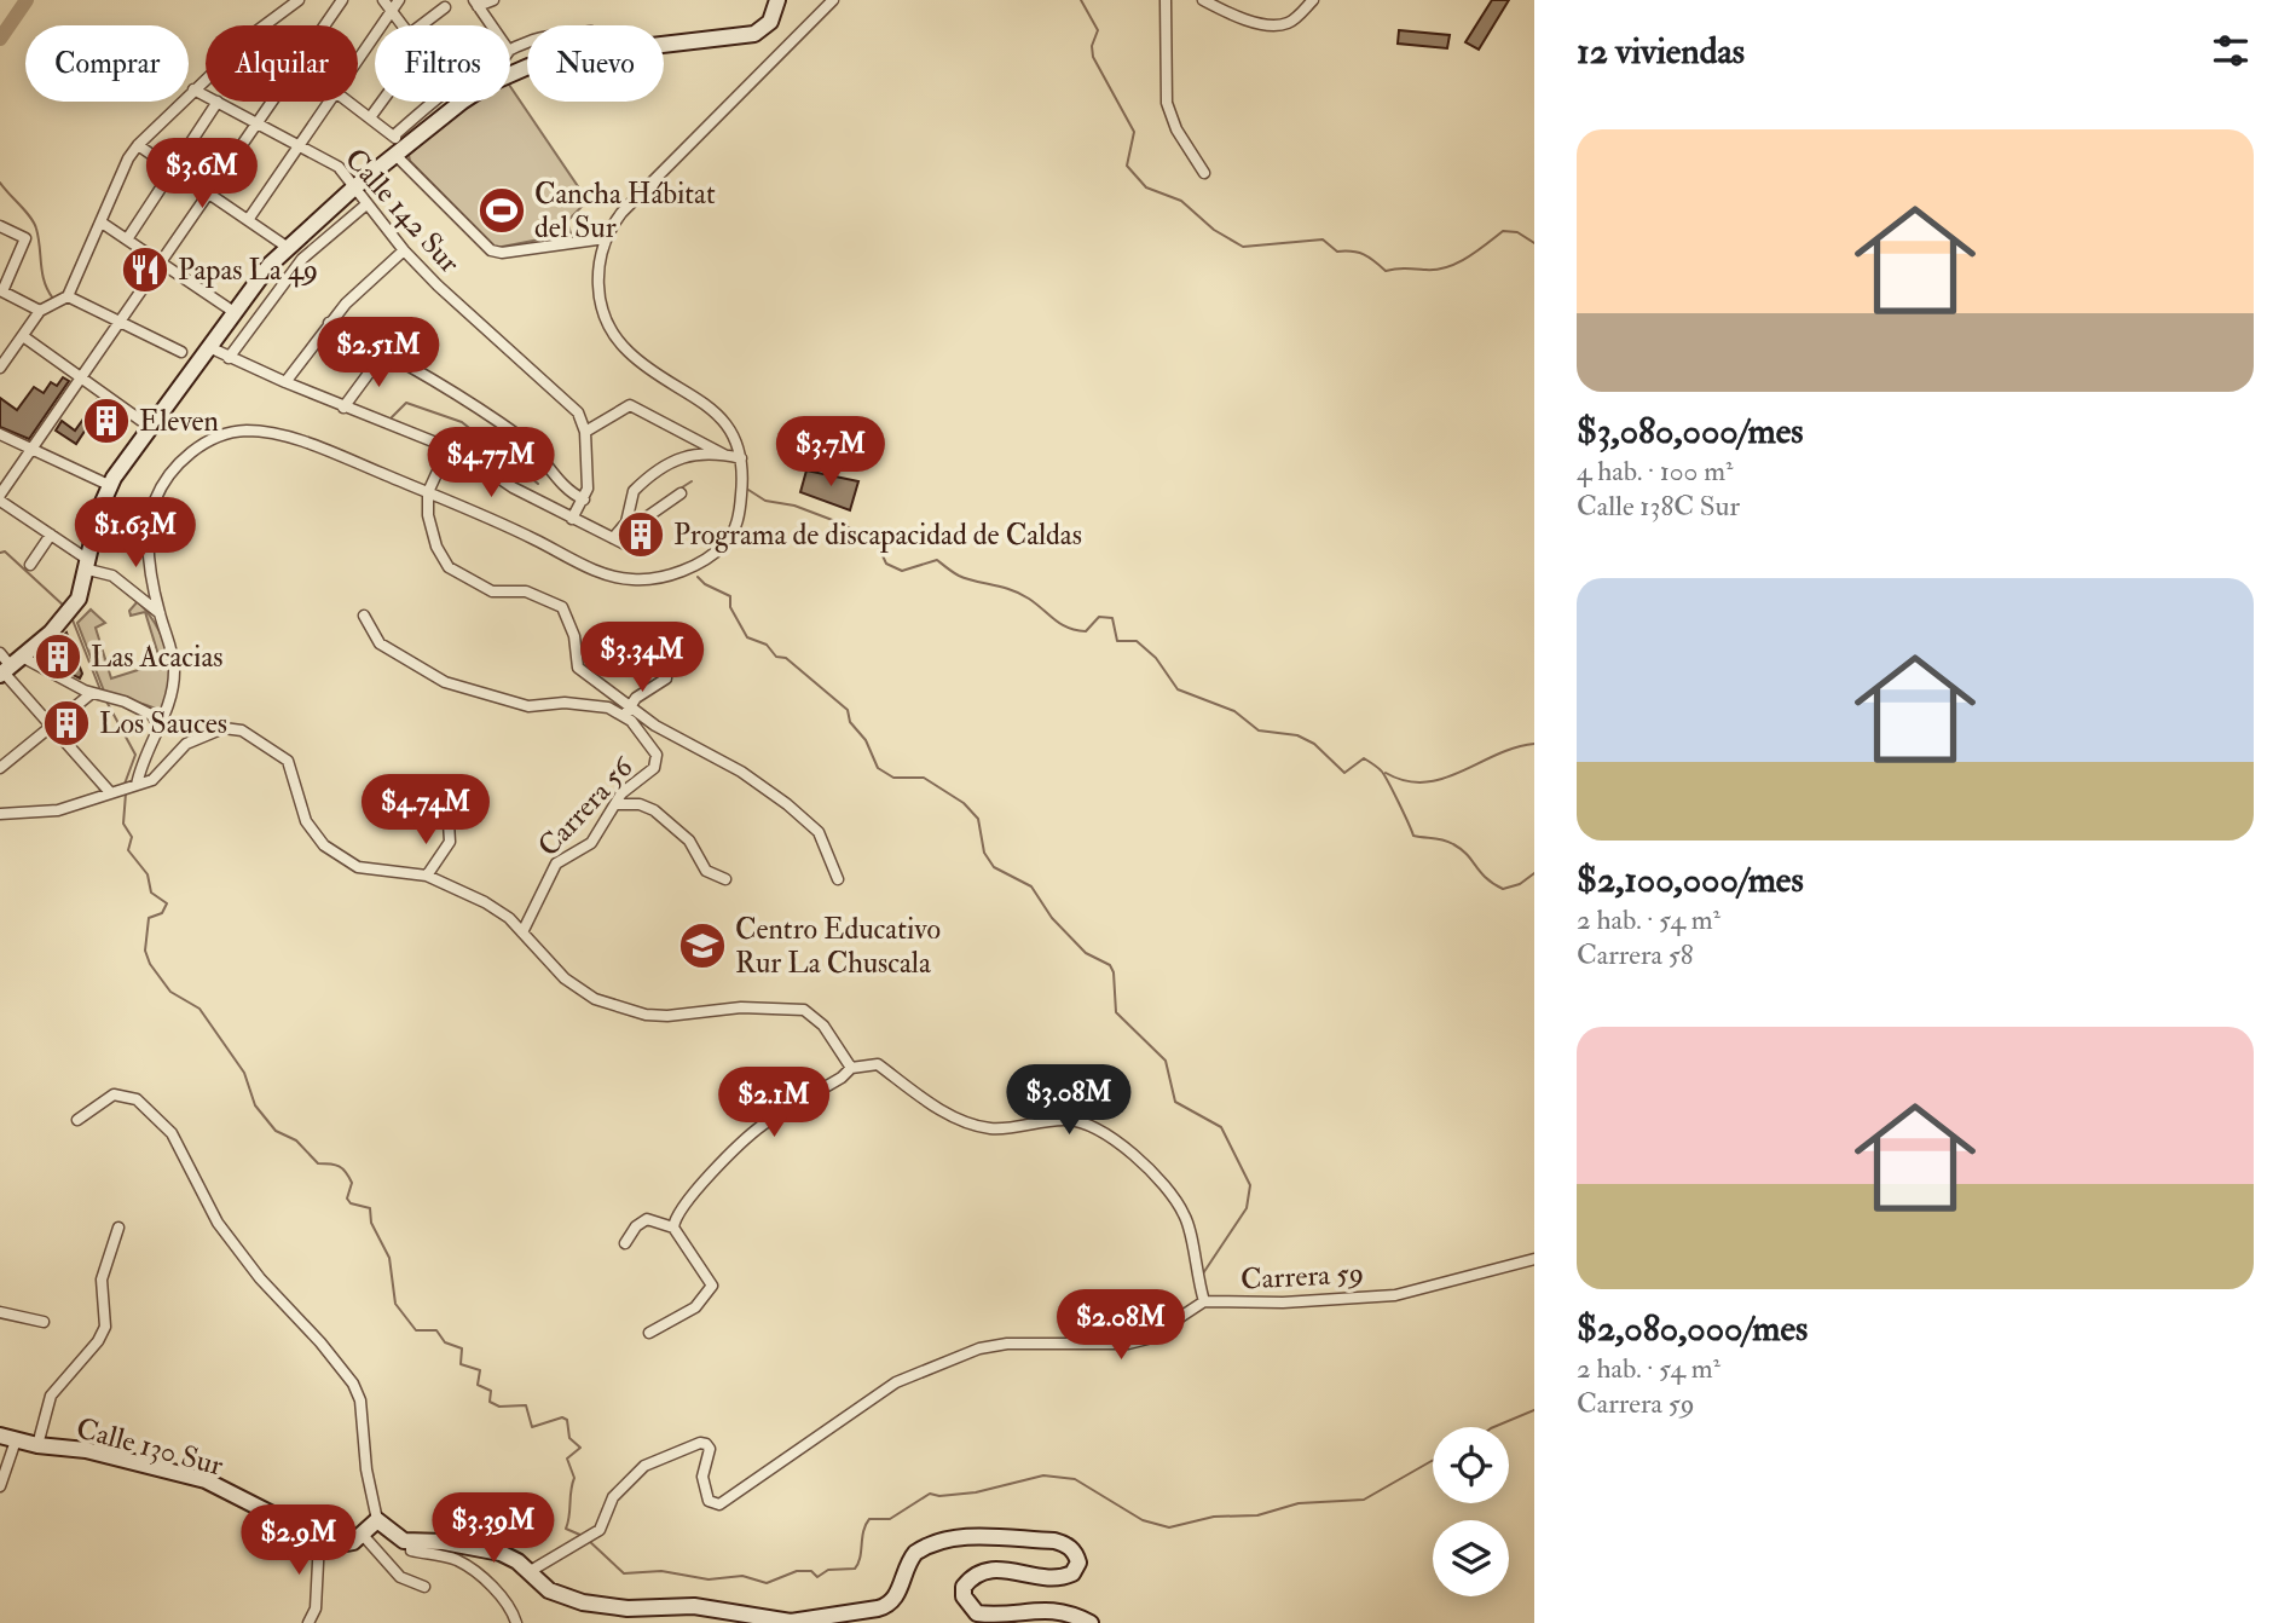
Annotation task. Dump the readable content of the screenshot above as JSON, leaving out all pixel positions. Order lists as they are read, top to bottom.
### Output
{
  "streets": {
    "street": [
      "Calle 142 Sur",
      "Carrera 56",
      "Carrera 59",
      "Calle 130 Sur"
    ]
  },
  "places": {
    "sports": ["Cancha Hábitat del Sur"],
    "restaurant": ["Papas La 49"],
    "building": [
      "Eleven",
      "Programa de discapacidad de Caldas",
      "Las Acacias",
      "Los Sauces"
    ],
    "school or university": ["Centro Educativo Rur La Chuscala"]
  },
  "page": {
    "heading": "12 viviendas",
    "chip": [
      "Comprar",
      "Alquilar",
      "Filtros",
      "Nuevo"
    ],
    "list": [
      {
        "name": "$3,080,000/mes",
        "note": "4 hab. · 100 m² · Calle 138C Sur"
      },
      {
        "name": "$2,100,000/mes",
        "note": "2 hab. · 54 m² · Carrera 58"
      },
      {
        "name": "$2,080,000/mes",
        "note": "2 hab. · 54 m² · Carrera 59"
      }
    ],
    "price": [
      "$3.6M",
      "$2.51M",
      "$3.7M",
      "$4.77M",
      "$1.63M",
      "$3.34M",
      "$4.74M",
      "$3.08M",
      "$2.1M",
      "$2.08M",
      "$3.39M",
      "$2.9M"
    ]
  }
}
